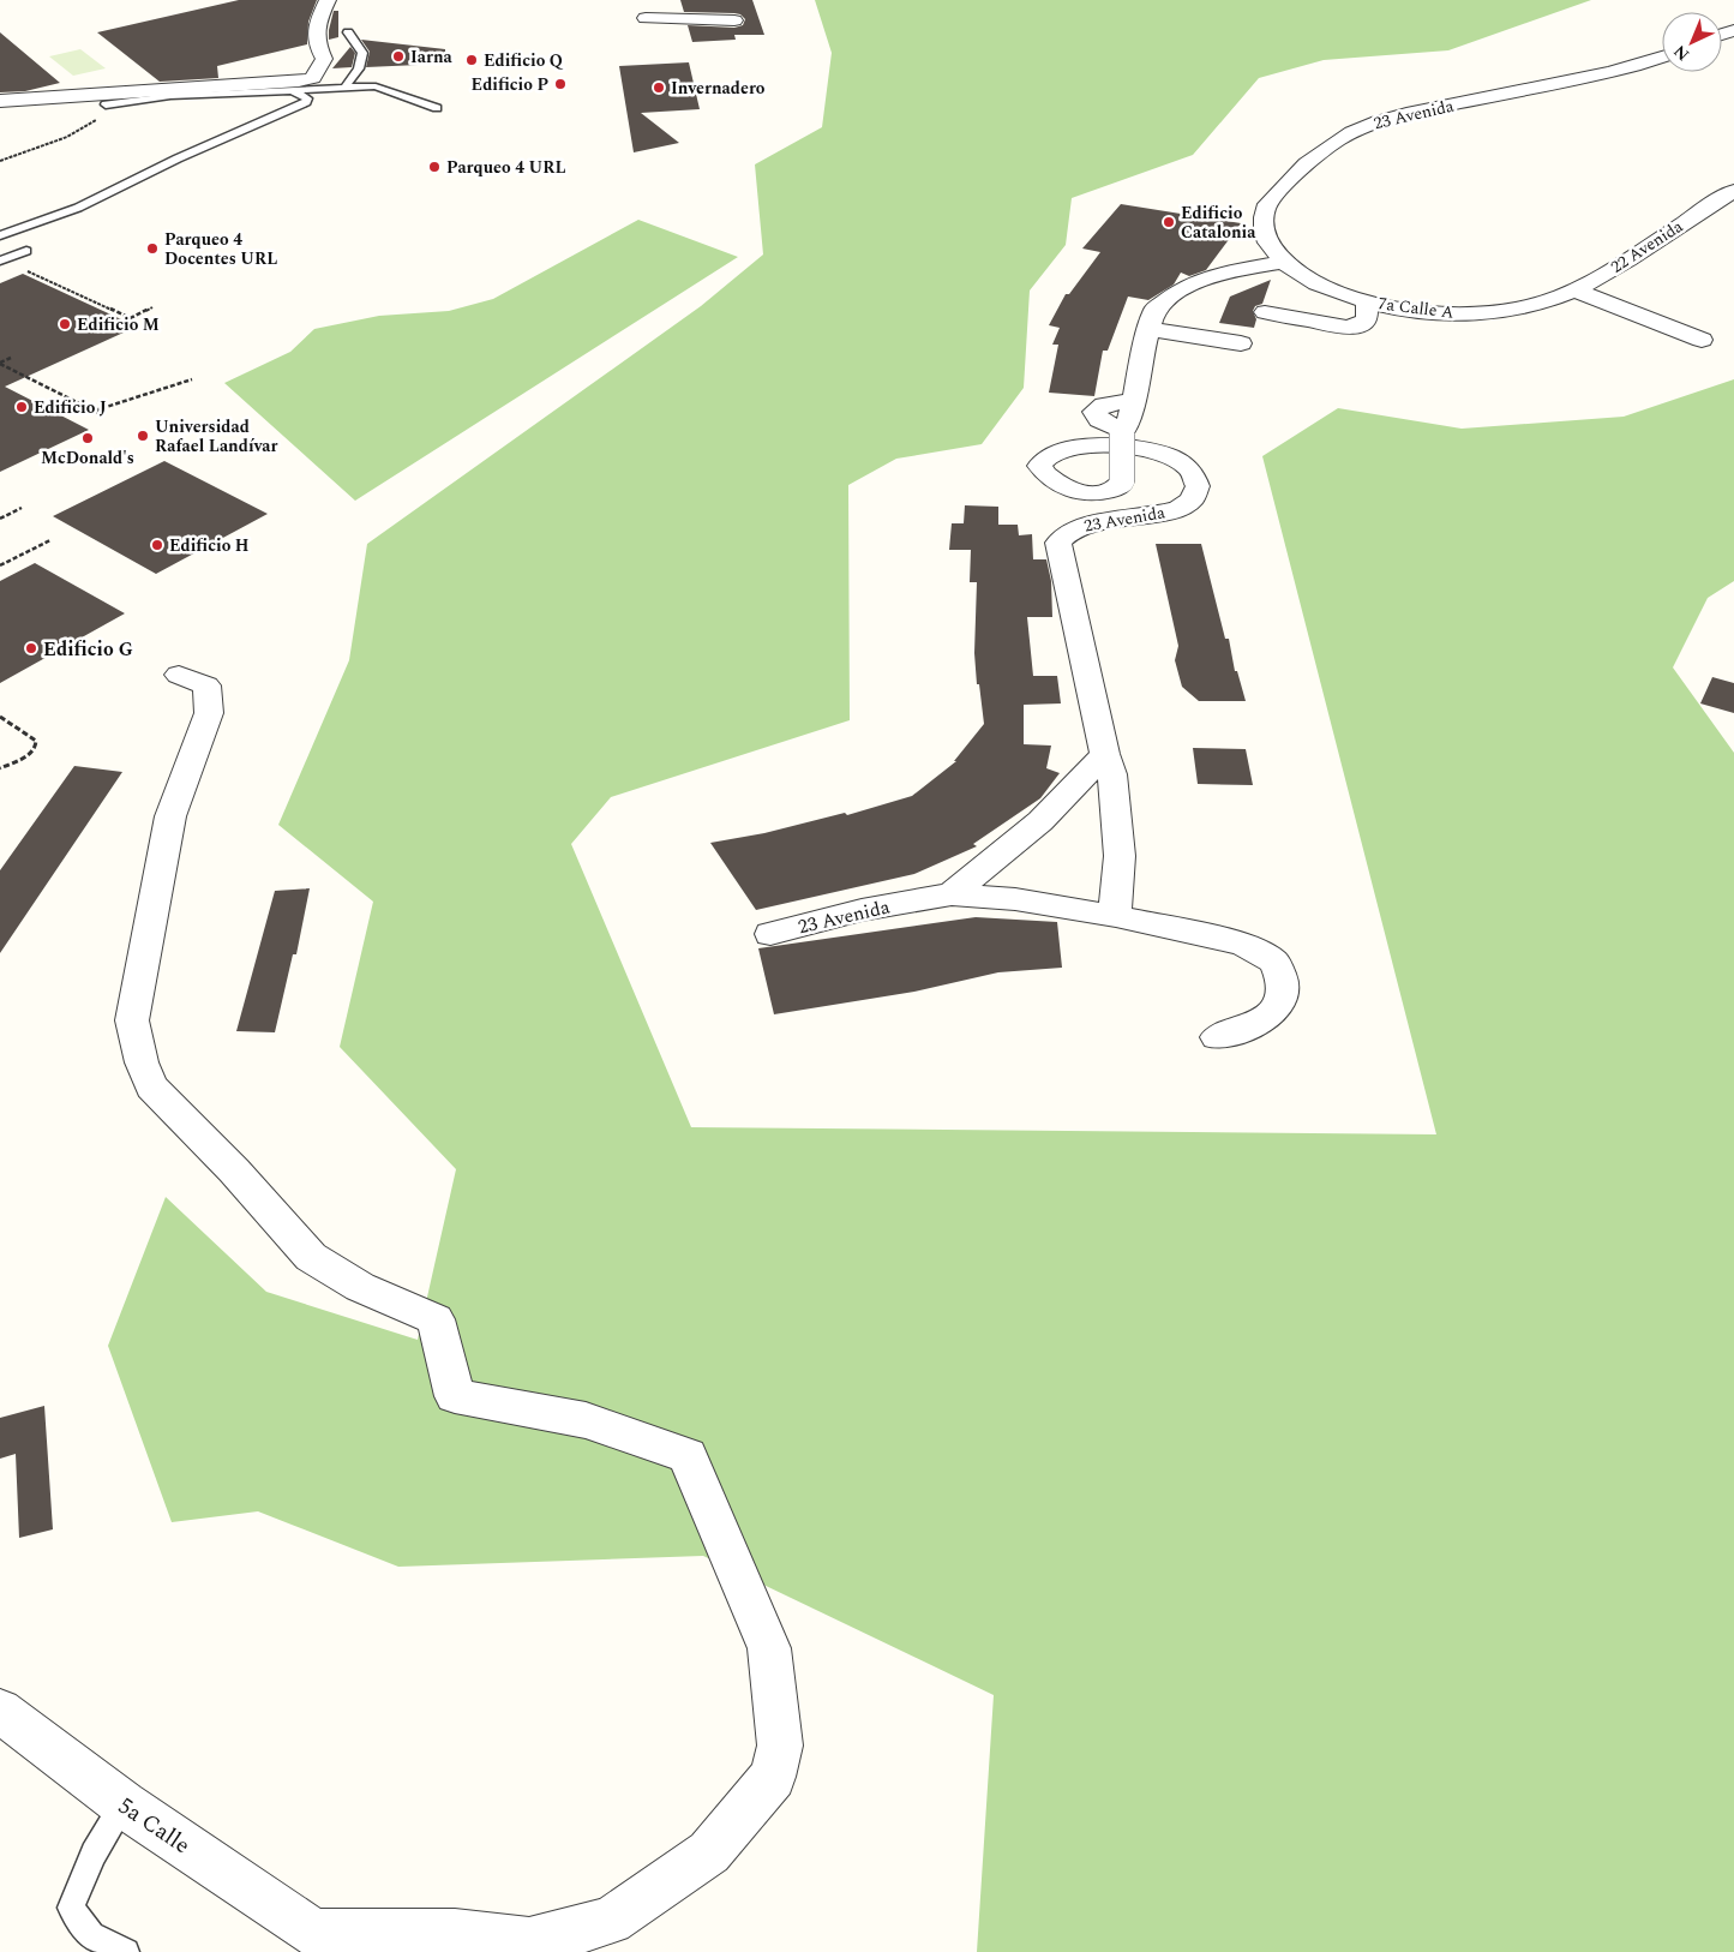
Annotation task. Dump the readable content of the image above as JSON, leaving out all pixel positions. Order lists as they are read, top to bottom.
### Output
{
  "streets": {
    "street": [
      "23 Avenida",
      "22 Avenida",
      "7a Calle A",
      "5a Calle"
    ]
  },
  "crossings": [
    ["23 Avenida", "7a Calle A"],
    ["22 Avenida", "7a Calle A"]
  ],
  "places": [
    "Iarna",
    "Edificio Q",
    "Edificio P",
    "Invernadero",
    "Parqueo 4 URL",
    "Edificio Catalonia",
    "Parqueo 4 Docentes URL",
    "Edificio M",
    "Edificio J",
    "Universidad Rafael Landívar",
    "McDonald's",
    "Edificio H",
    "Edificio G"
  ],
  "north": "bottom left"
}
